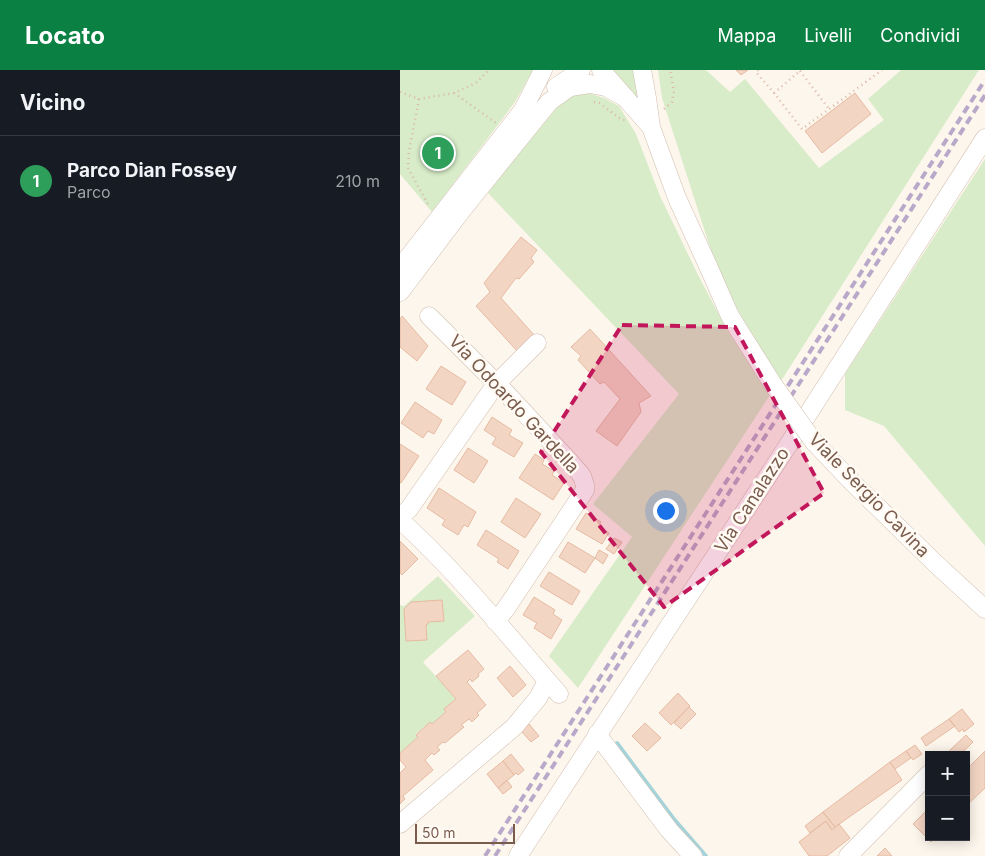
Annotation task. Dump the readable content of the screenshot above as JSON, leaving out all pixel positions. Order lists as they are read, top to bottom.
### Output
{
  "streets": {
    "street": ["Via Odoardo Gardella", "Viale Sergio Cavina", "Via Canalazzo"]
  },
  "scale_bar": "50 m",
  "page": {
    "header": "Locato",
    "nav": ["Mappa", "Livelli", "Condividi"],
    "heading": "Vicino",
    "list": [
      {
        "mark": "1",
        "name": "Parco Dian Fossey",
        "note": "Parco",
        "value": "210 m"
      }
    ],
    "pins": "1",
    "map_buttons": ["+", "−"],
    "scale": "50 m"
  }
}
